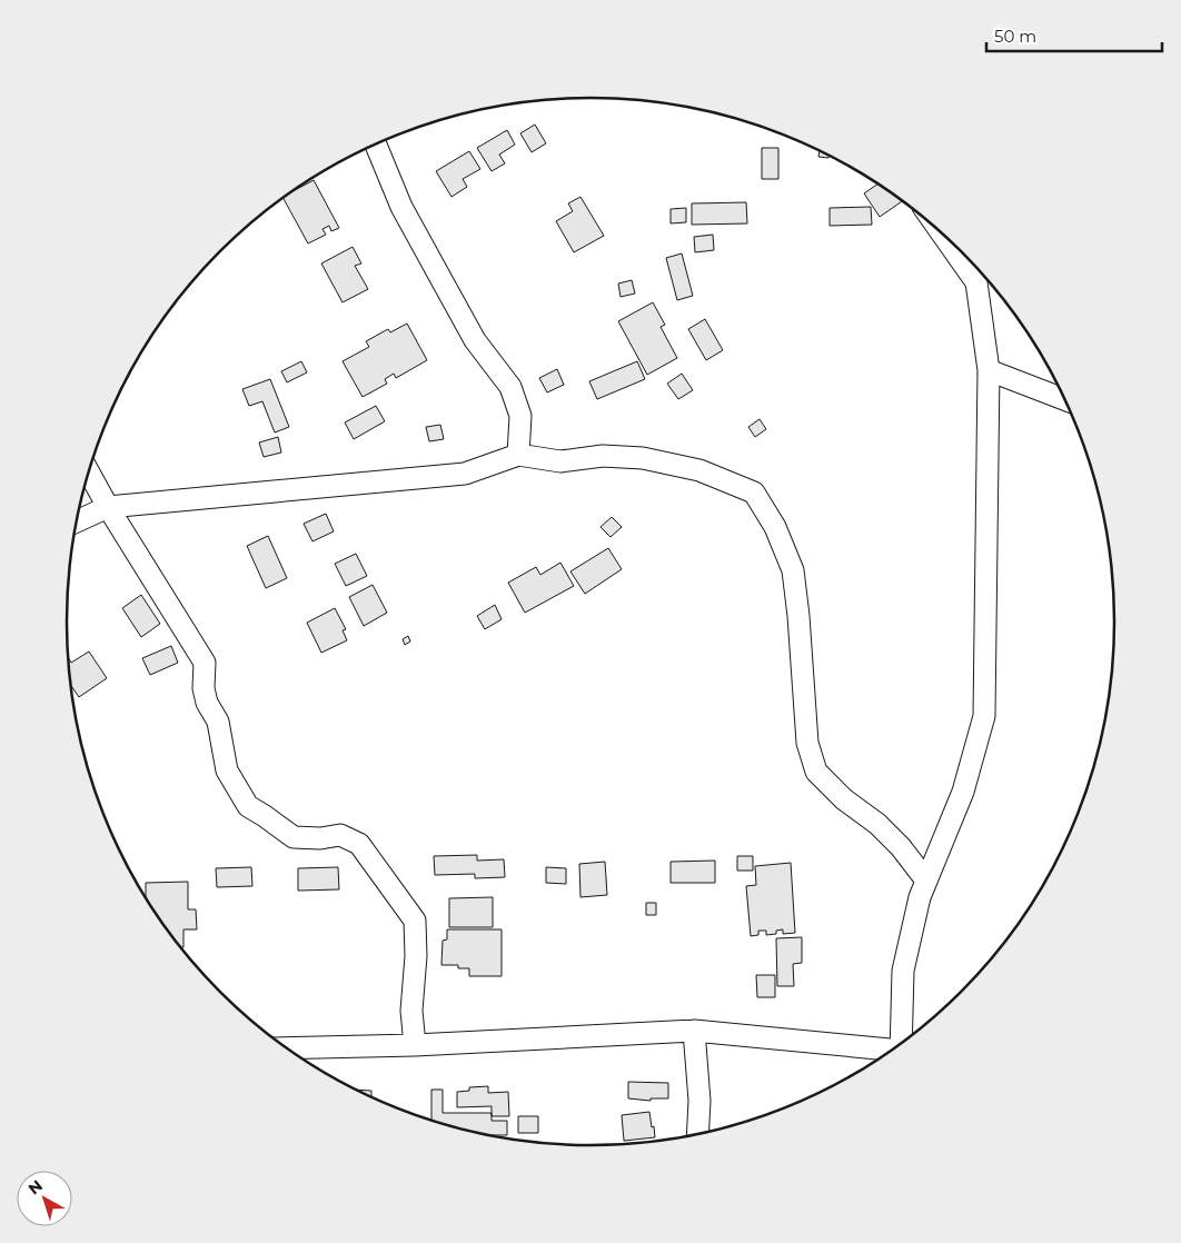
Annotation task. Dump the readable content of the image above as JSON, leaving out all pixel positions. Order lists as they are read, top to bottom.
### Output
{
  "scale_bar": "50 m",
  "north": "top left"
}
